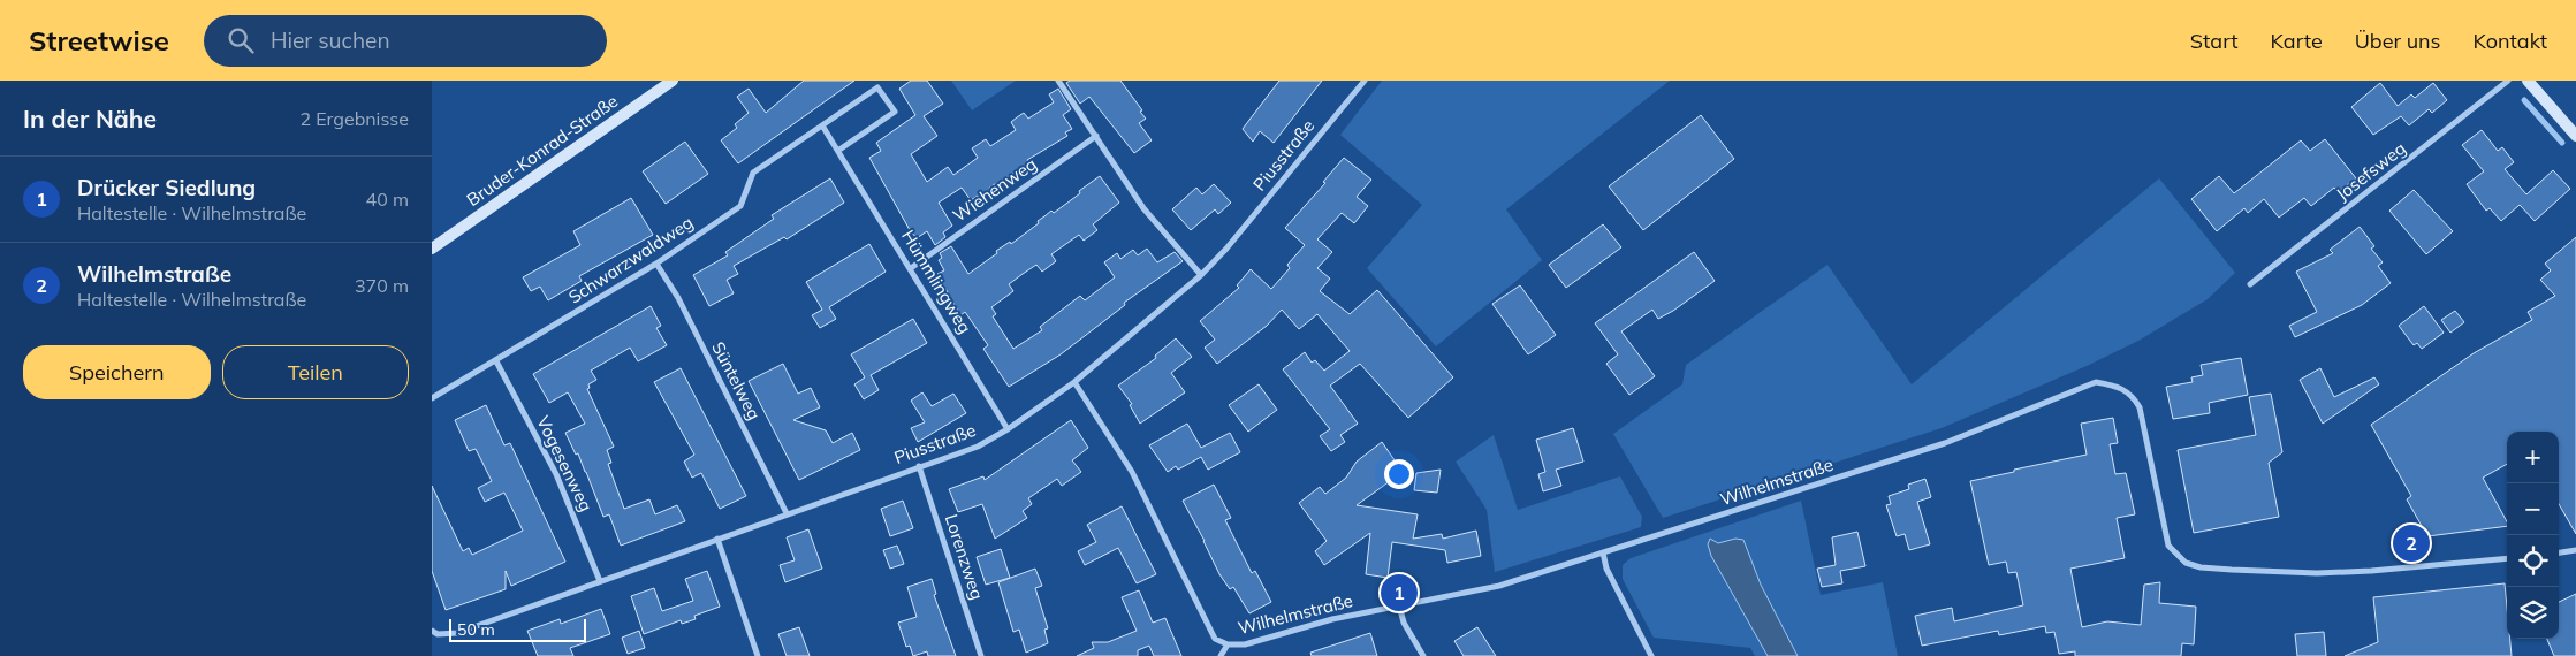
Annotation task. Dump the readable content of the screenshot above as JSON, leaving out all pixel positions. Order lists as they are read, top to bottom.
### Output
{
  "streets": {
    "street": [
      "Bruder-Konrad-Straße",
      "Piusstraße",
      "Josefsweg",
      "Wiehenweg",
      "Schwarzwaldweg",
      "Hümmlingweg",
      "Süntelweg",
      "Vogesenweg",
      "Wilhelmstraße",
      "Lorenzweg"
    ]
  },
  "crossings": [
    ["Piusstraße", "Hümmlingweg"],
    ["Piusstraße", "Süntelweg"],
    ["Piusstraße", "Vogesenweg"],
    ["Piusstraße", "Wilhelmstraße"],
    ["Piusstraße", "Lorenzweg"],
    ["Wiehenweg", "Hümmlingweg"],
    ["Schwarzwaldweg", "Süntelweg"],
    ["Schwarzwaldweg", "Vogesenweg"]
  ],
  "scale_bar": "50 m",
  "page": {
    "header": "Streetwise",
    "search": "Hier suchen",
    "nav": [
      "Start",
      "Karte",
      "Über uns",
      "Kontakt"
    ],
    "heading": ["In der Nähe", "2 Ergebnisse"],
    "list": [
      {
        "mark": "1",
        "name": "Drücker Siedlung",
        "note": "Haltestelle · Wilhelmstraße",
        "value": "40 m"
      },
      {
        "mark": "2",
        "name": "Wilhelmstraße",
        "note": "Haltestelle · Wilhelmstraße",
        "value": "370 m"
      }
    ],
    "buttons": ["Speichern", "Teilen"],
    "map_buttons": ["+", "−"],
    "pins": ["2", "1"],
    "scale": "50 m"
  }
}
